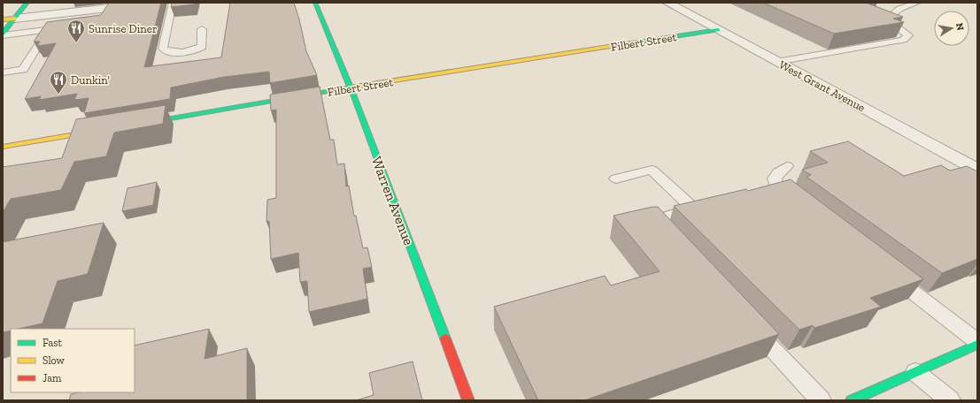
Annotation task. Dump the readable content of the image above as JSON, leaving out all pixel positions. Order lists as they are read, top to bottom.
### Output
{
  "streets": {
    "street": ["Filbert Street", "West Grant Avenue", "Warren Avenue"]
  },
  "crossings": [
    ["Filbert Street", "West Grant Avenue"],
    ["Filbert Street", "Warren Avenue"]
  ],
  "places": {
    "restaurant": ["Sunrise Diner", "Dunkin'"]
  },
  "legend": ["Fast", "Slow", "Jam"],
  "north": "right"
}
